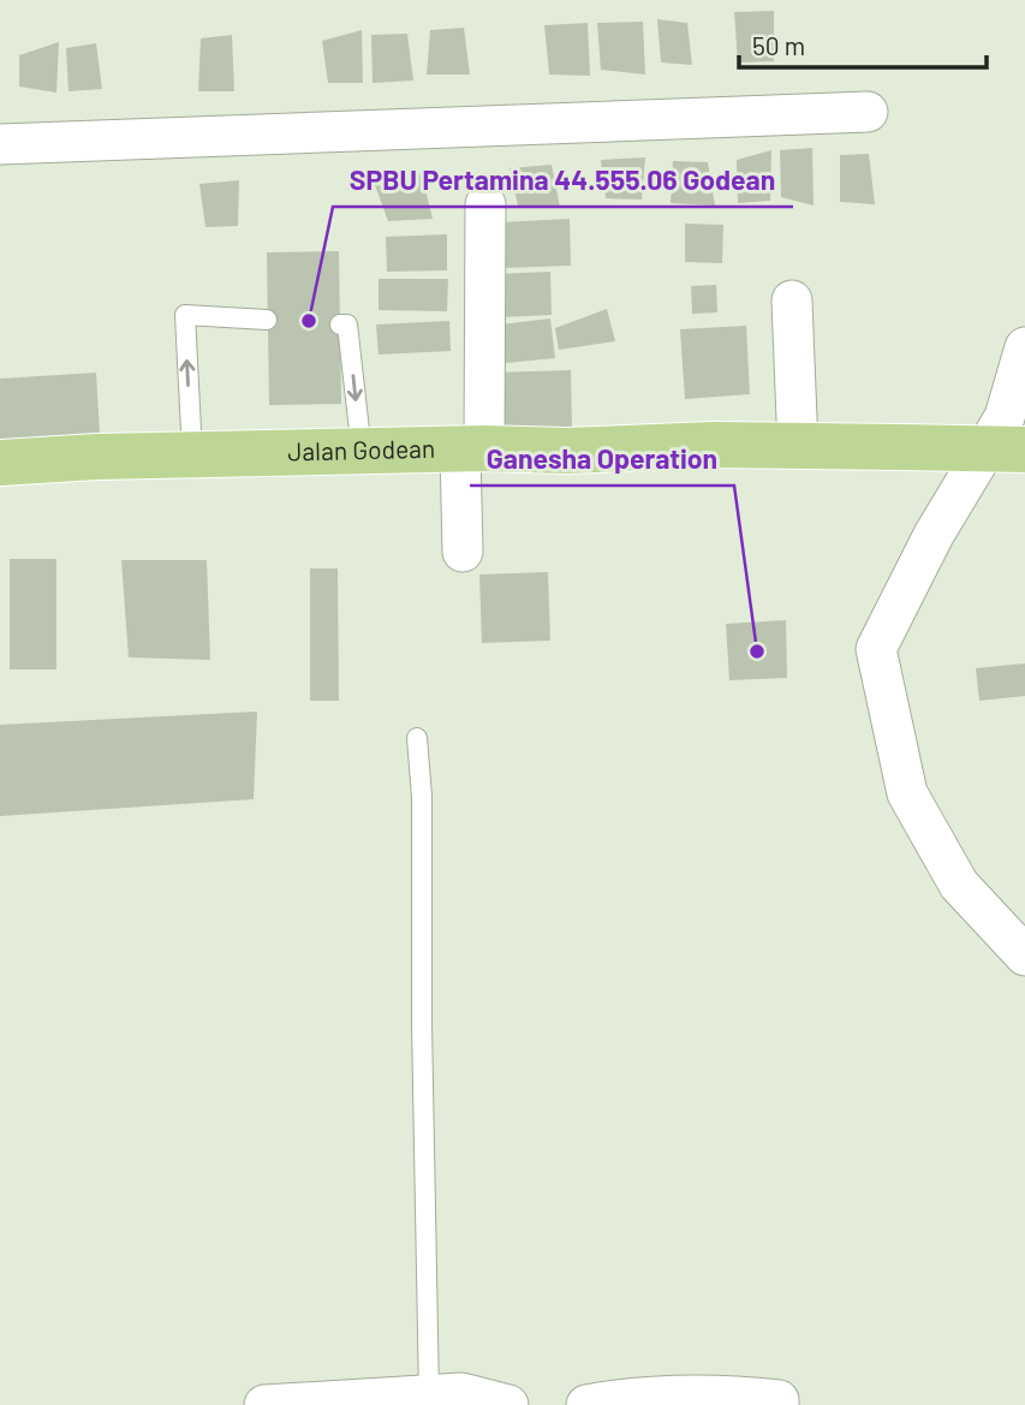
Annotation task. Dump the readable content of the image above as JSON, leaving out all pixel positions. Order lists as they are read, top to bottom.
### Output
{
  "streets": {
    "main road": ["Jalan Godean"]
  },
  "places": ["SPBU Pertamina 44.555.06 Godean", "Ganesha Operation"],
  "scale_bar": "50 m"
}
